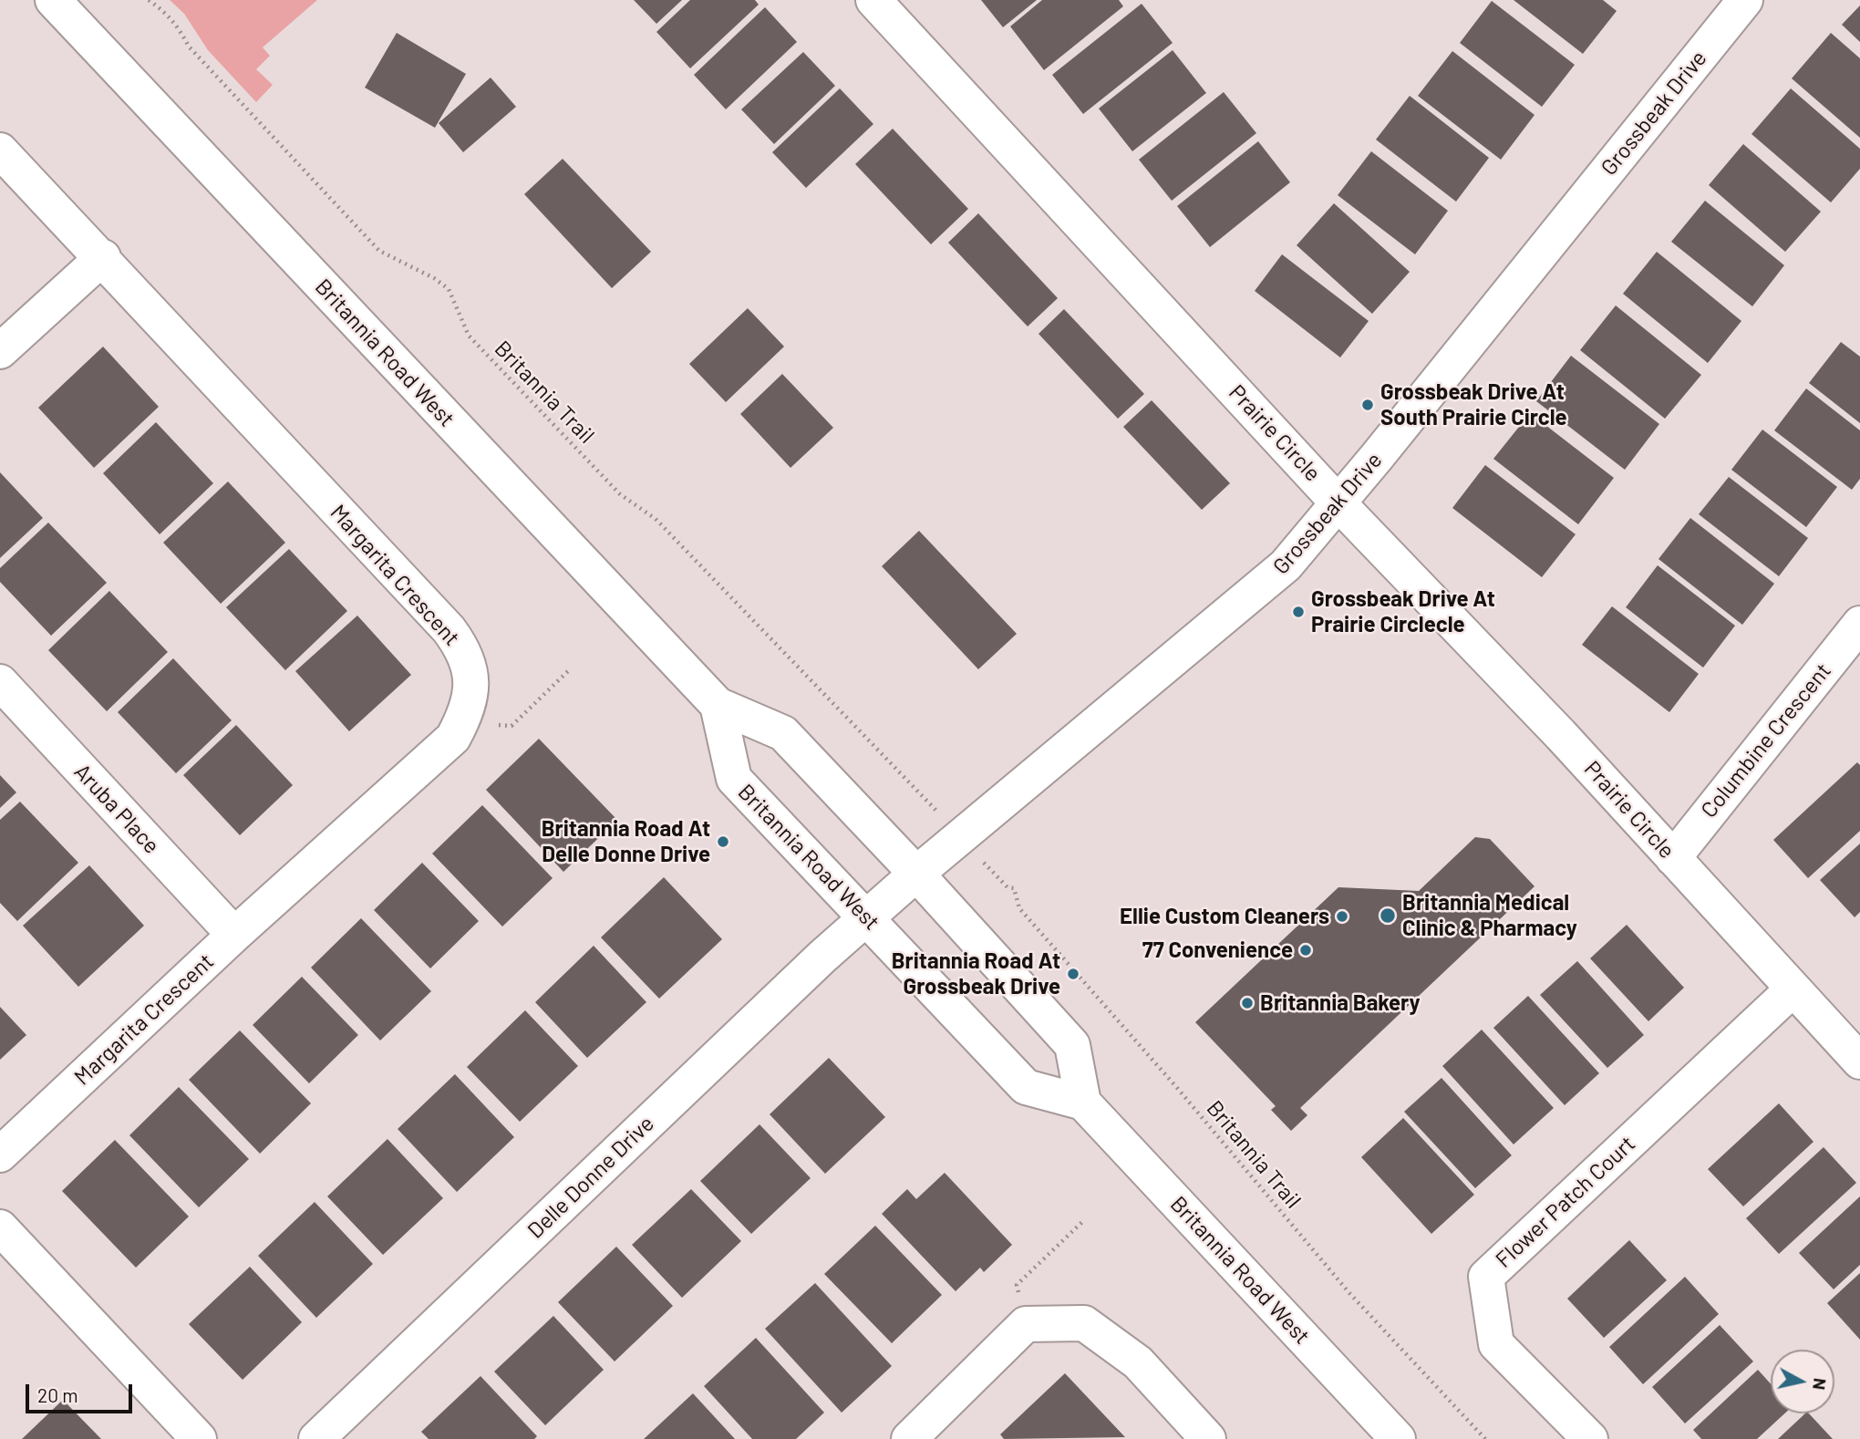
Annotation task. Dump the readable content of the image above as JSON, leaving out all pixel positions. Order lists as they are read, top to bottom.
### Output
{
  "streets": {
    "street": [
      "Grossbeak Drive",
      "Britannia Road West",
      "Prairie Circle",
      "Margarita Crescent",
      "Columbine Crescent",
      "Aruba Place",
      "Delle Donne Drive",
      "Flower Patch Court"
    ],
    "path": ["Britannia Trail"]
  },
  "crossings": [
    ["Grossbeak Drive", "Britannia Road West"],
    ["Grossbeak Drive", "Prairie Circle"],
    ["Grossbeak Drive", "Delle Donne Drive"],
    ["Britannia Road West", "Delle Donne Drive"],
    ["Prairie Circle", "Columbine Crescent"],
    ["Prairie Circle", "Flower Patch Court"],
    ["Margarita Crescent", "Aruba Place"]
  ],
  "places": [
    "Grossbeak Drive At South Prairie Circle",
    "Grossbeak Drive At Prairie Circlecle",
    "Britannia Road At Delle Donne Drive",
    "Britannia Medical Clinic & Pharmacy",
    "Ellie Custom Cleaners",
    "77 Convenience",
    "Britannia Road At Grossbeak Drive",
    "Britannia Bakery"
  ],
  "scale_bar": "20 m",
  "north": "right"
}
